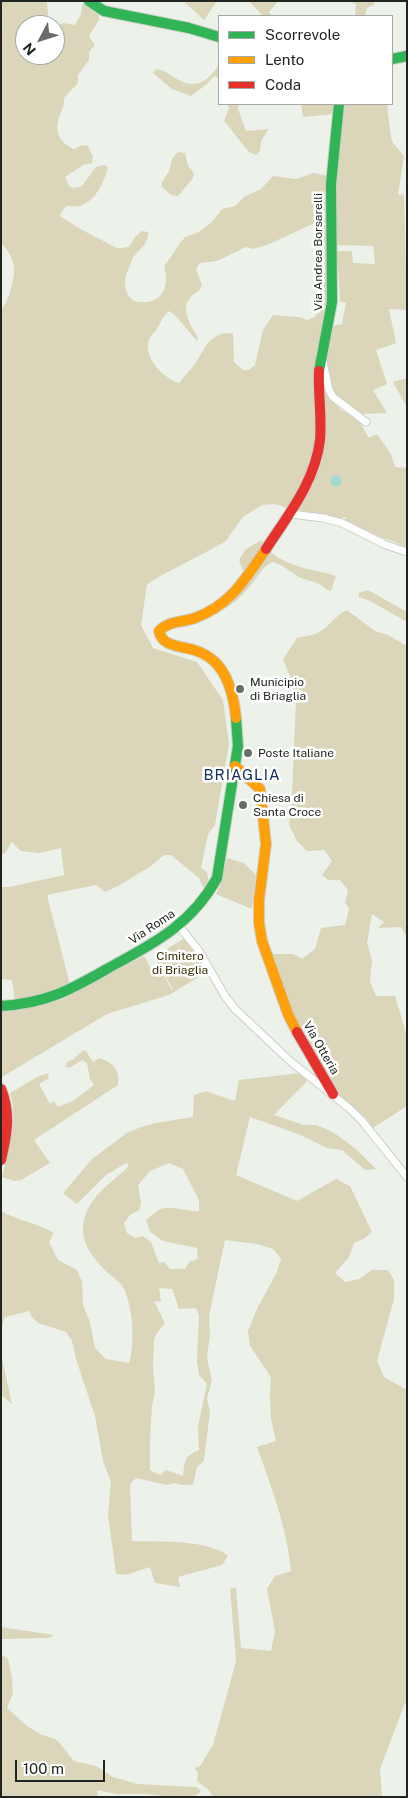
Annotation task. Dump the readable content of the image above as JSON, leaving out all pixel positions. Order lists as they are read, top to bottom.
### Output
{
  "streets": {
    "main road": ["Via Andrea Borsarelli", "Via Roma", "Via Otteria"]
  },
  "crossings": [
    ["Via Andrea Borsarelli", "Via Roma"],
    ["Via Andrea Borsarelli", "Via Otteria"],
    ["Via Roma", "Via Otteria"]
  ],
  "districts": ["BRIAGLIA"],
  "parks": ["Cimitero di Briaglia"],
  "places": ["Municipio di Briaglia", "Poste Italiane", "Chiesa di Santa Croce"],
  "legend": ["Scorrevole", "Lento", "Coda"],
  "scale_bar": "100 m",
  "north": "bottom left"
}
